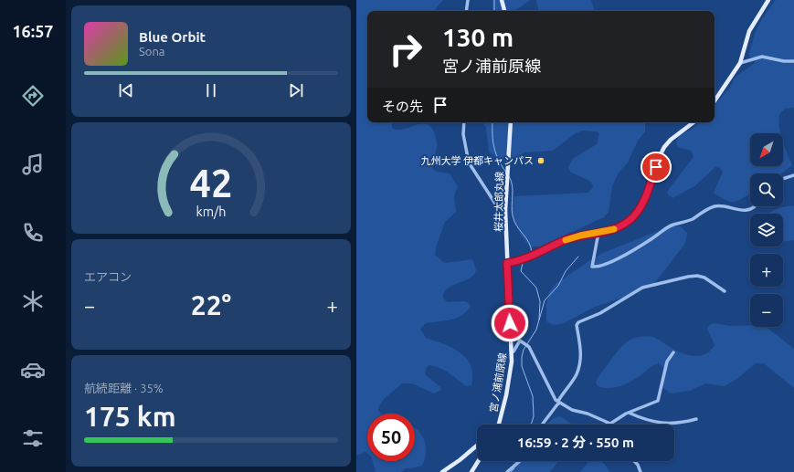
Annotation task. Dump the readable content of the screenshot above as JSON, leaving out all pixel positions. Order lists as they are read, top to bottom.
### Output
{
  "streets": {
    "main road": ["桜井太郎丸線", "宮ノ浦前原線"]
  },
  "crossings": [
    ["桜井太郎丸線", "宮ノ浦前原線"]
  ],
  "places": ["九州大学 伊都キャンパス"],
  "north": "bottom left",
  "page": {
    "tabs": "16:57",
    "turn": ["130 m", "宮ノ浦前原線"],
    "song": ["Blue Orbit", "Sona"],
    "then": "その先",
    "map_buttons": ["+", "−"],
    "tile": [
      "エアコン",
      ["航続距離 · 35%", "175 km"]
    ],
    "heat": ["−", "22°", "+"],
    "limit": "50",
    "trip": "16:59 · 2 分 · 550 m",
    "gauge": ["42", "km/h"]
  }
}
